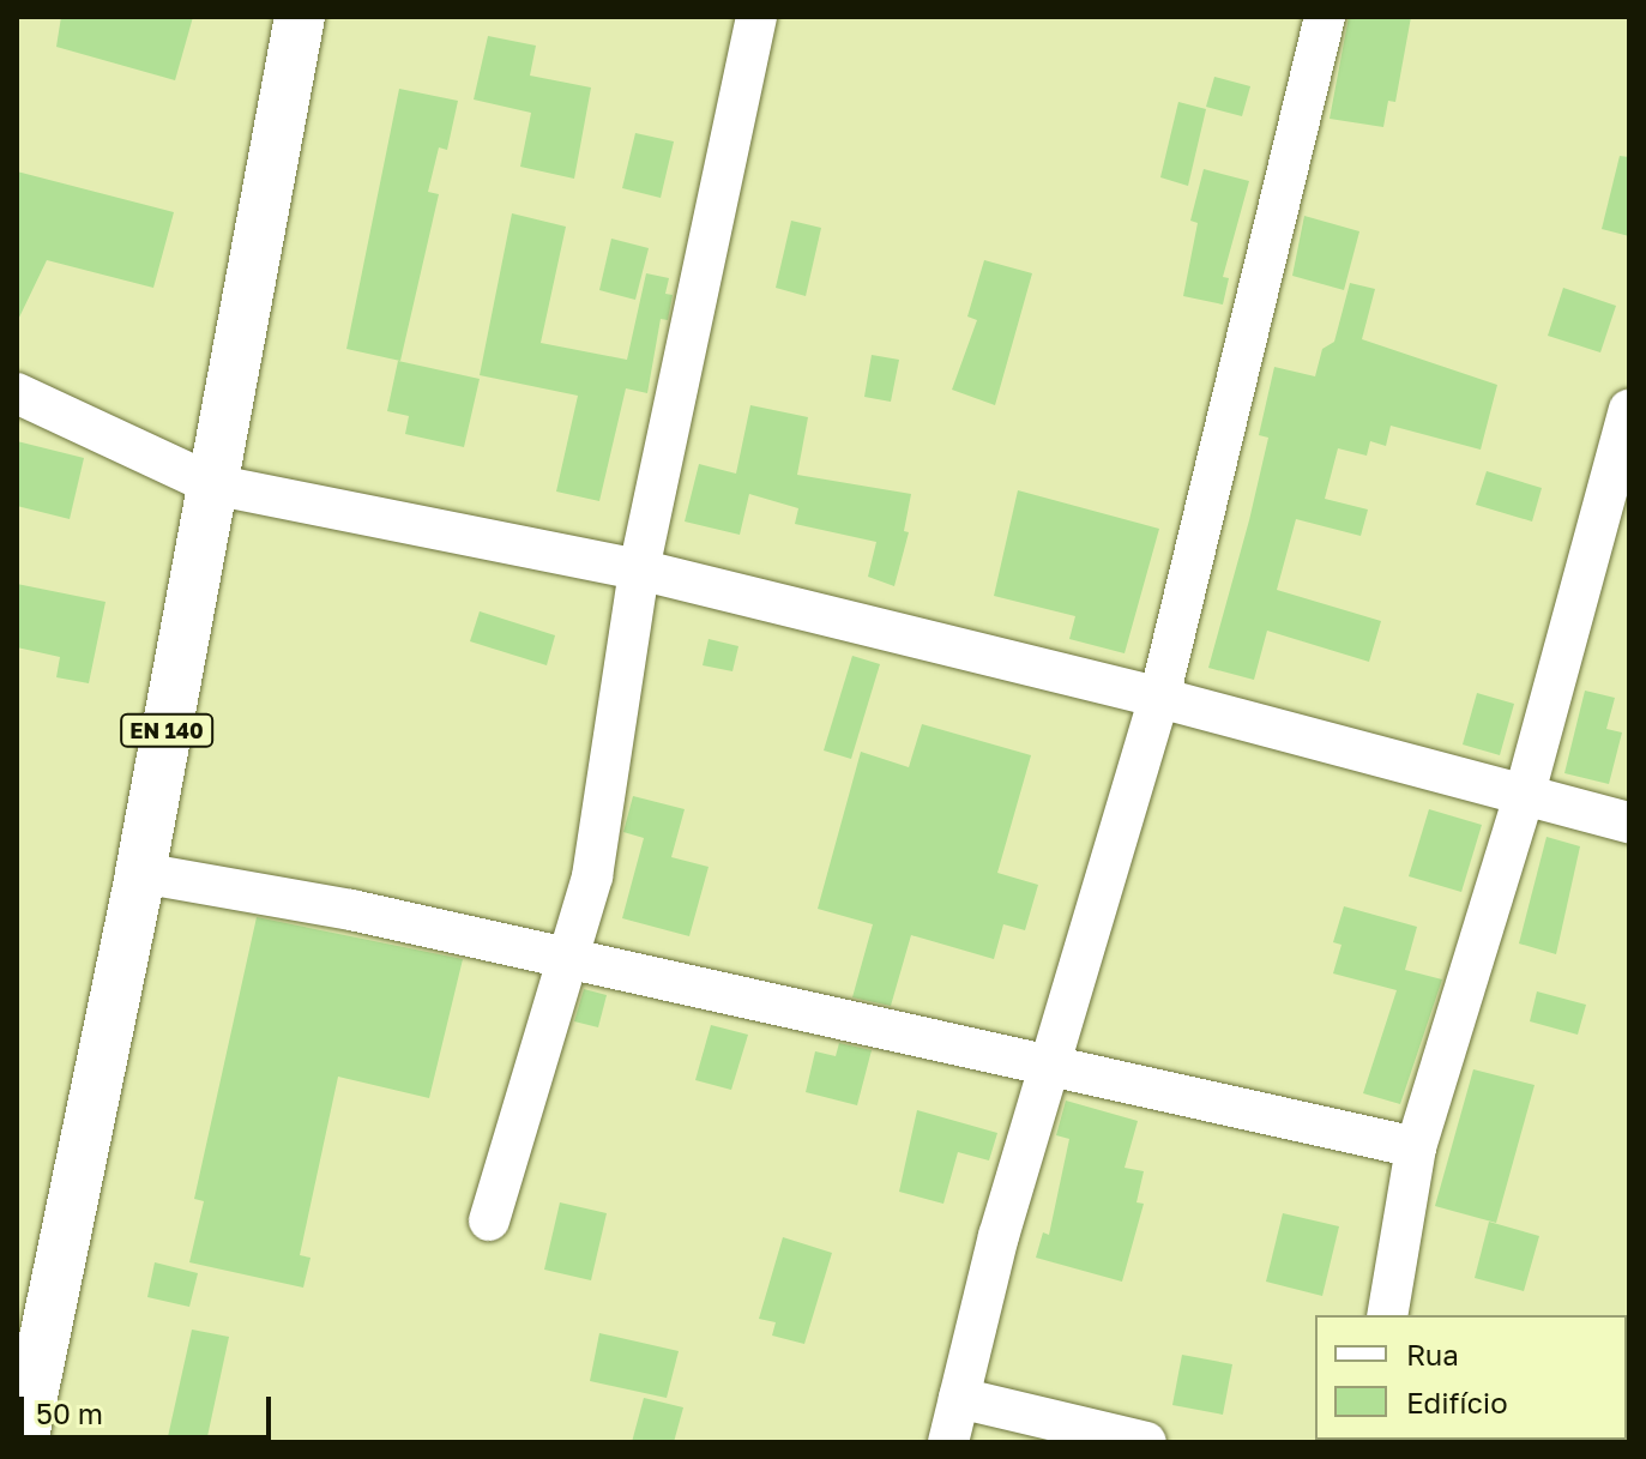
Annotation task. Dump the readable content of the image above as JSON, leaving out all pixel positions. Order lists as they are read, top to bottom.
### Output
{
  "streets": {
    "main road": ["EN 140"]
  },
  "legend": ["Rua", "Edifício"],
  "scale_bar": "50 m"
}
